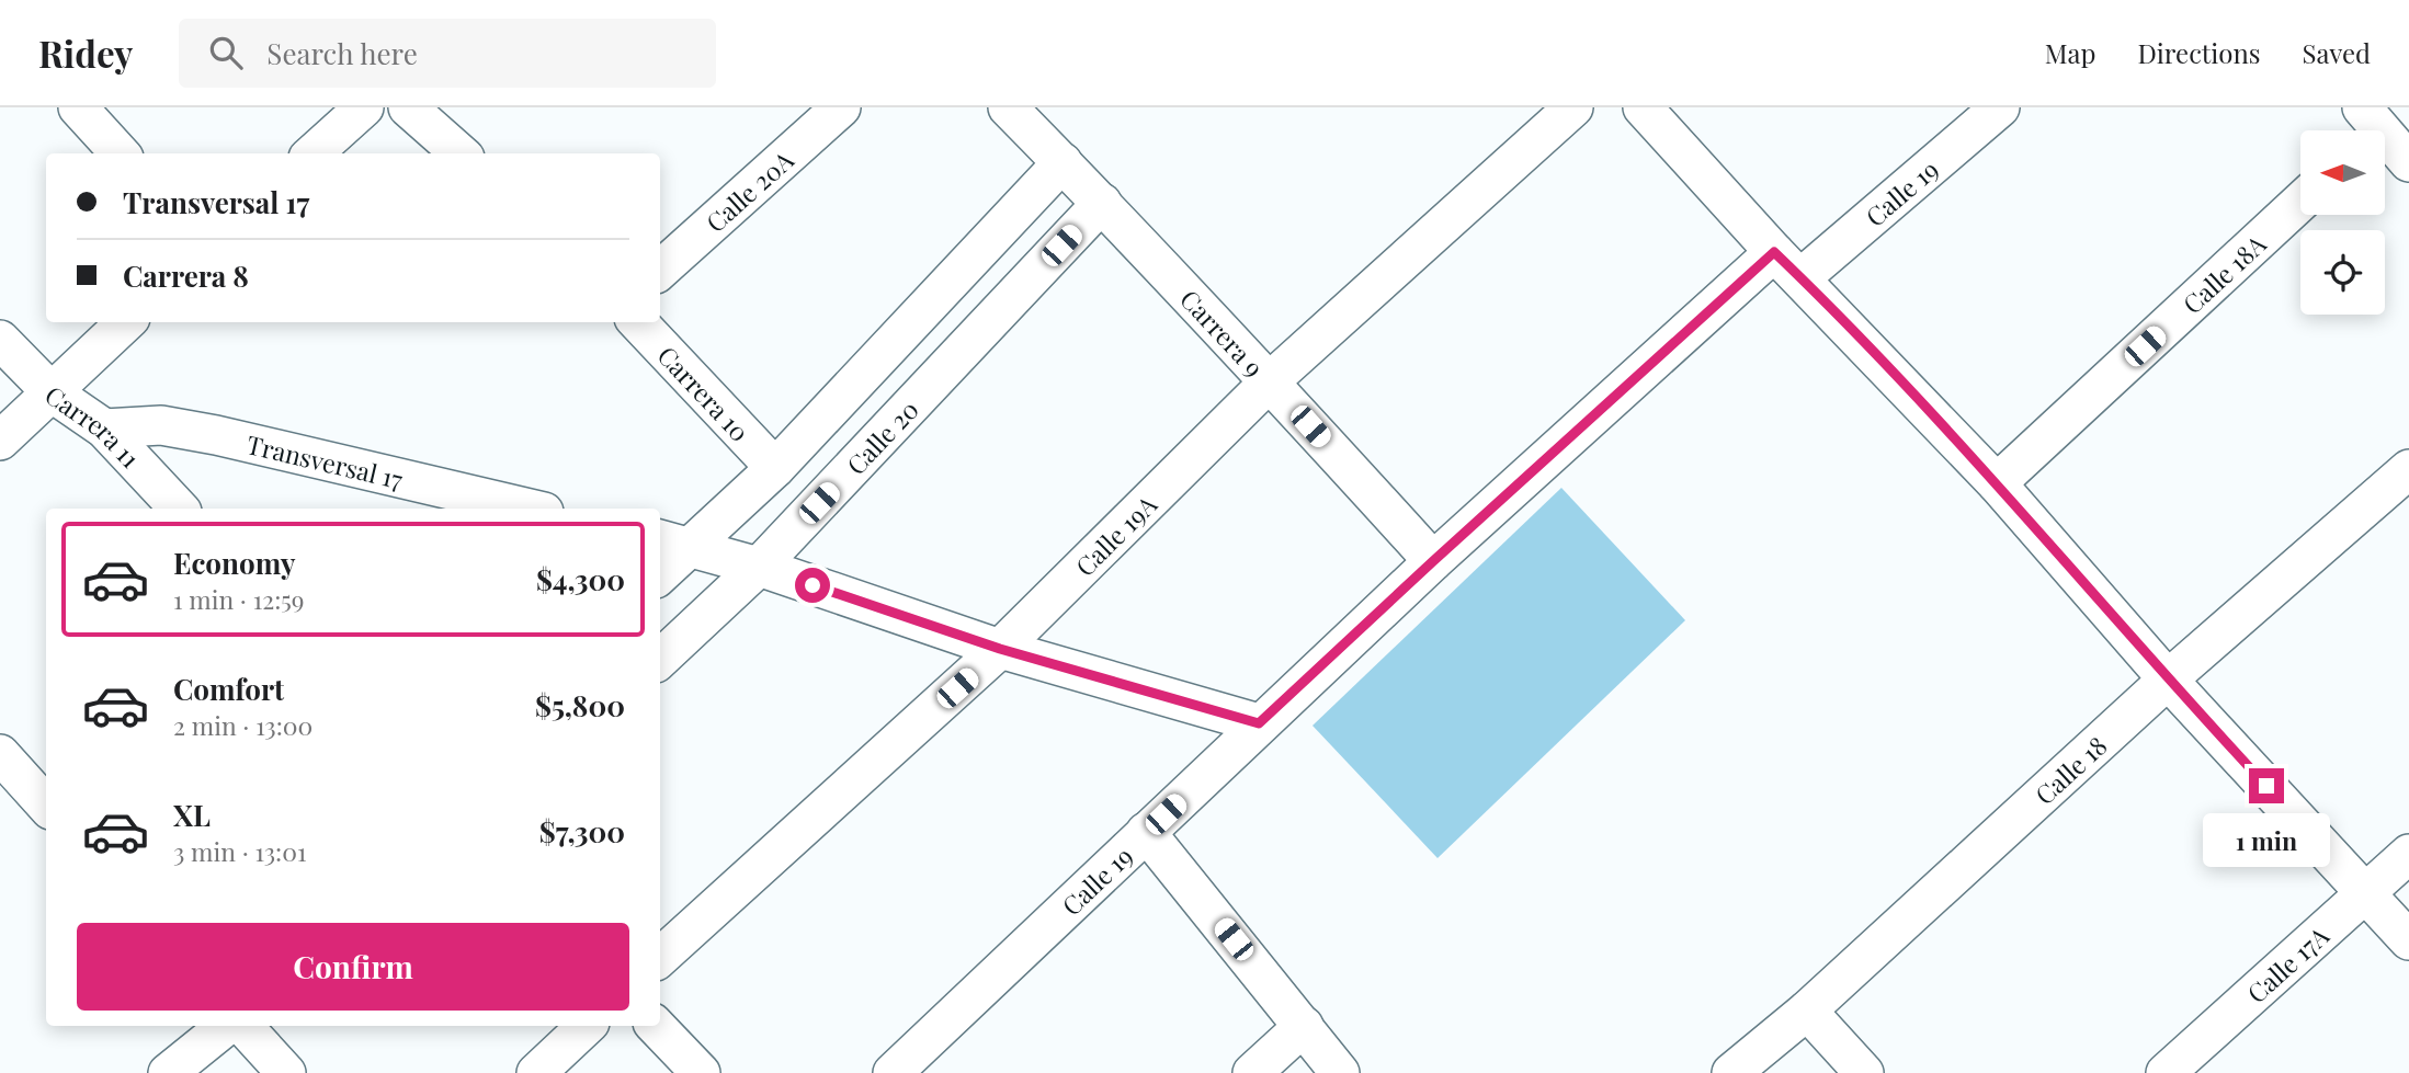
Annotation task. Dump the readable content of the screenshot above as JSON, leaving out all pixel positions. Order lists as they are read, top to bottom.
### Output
{
  "streets": {
    "street": [
      "Calle 20A",
      "Calle 19",
      "Calle 18A",
      "Carrera 9",
      "Carrera 10",
      "Carrera 11",
      "Calle 20",
      "Transversal 17",
      "Calle 19A",
      "Calle 18",
      "Calle 17A"
    ]
  },
  "crossings": [
    ["Calle 19", "Carrera 9"],
    ["Carrera 9", "Calle 20"],
    ["Carrera 9", "Calle 19A"],
    ["Carrera 11", "Transversal 17"]
  ],
  "north": "left",
  "page": {
    "header": "Ridey",
    "search": "Search here",
    "nav": ["Map", "Directions", "Saved"],
    "banner": ["Transversal 17", "Carrera 8"],
    "list": [
      {
        "name": "Economy",
        "note": "1 min · 12:59",
        "value": "$4,300"
      },
      {
        "name": "Comfort",
        "note": "2 min · 13:00",
        "value": "$5,800"
      },
      {
        "name": "XL",
        "note": "3 min · 13:01",
        "value": "$7,300"
      }
    ],
    "bubble": "1 min",
    "buttons": "Confirm"
  }
}
